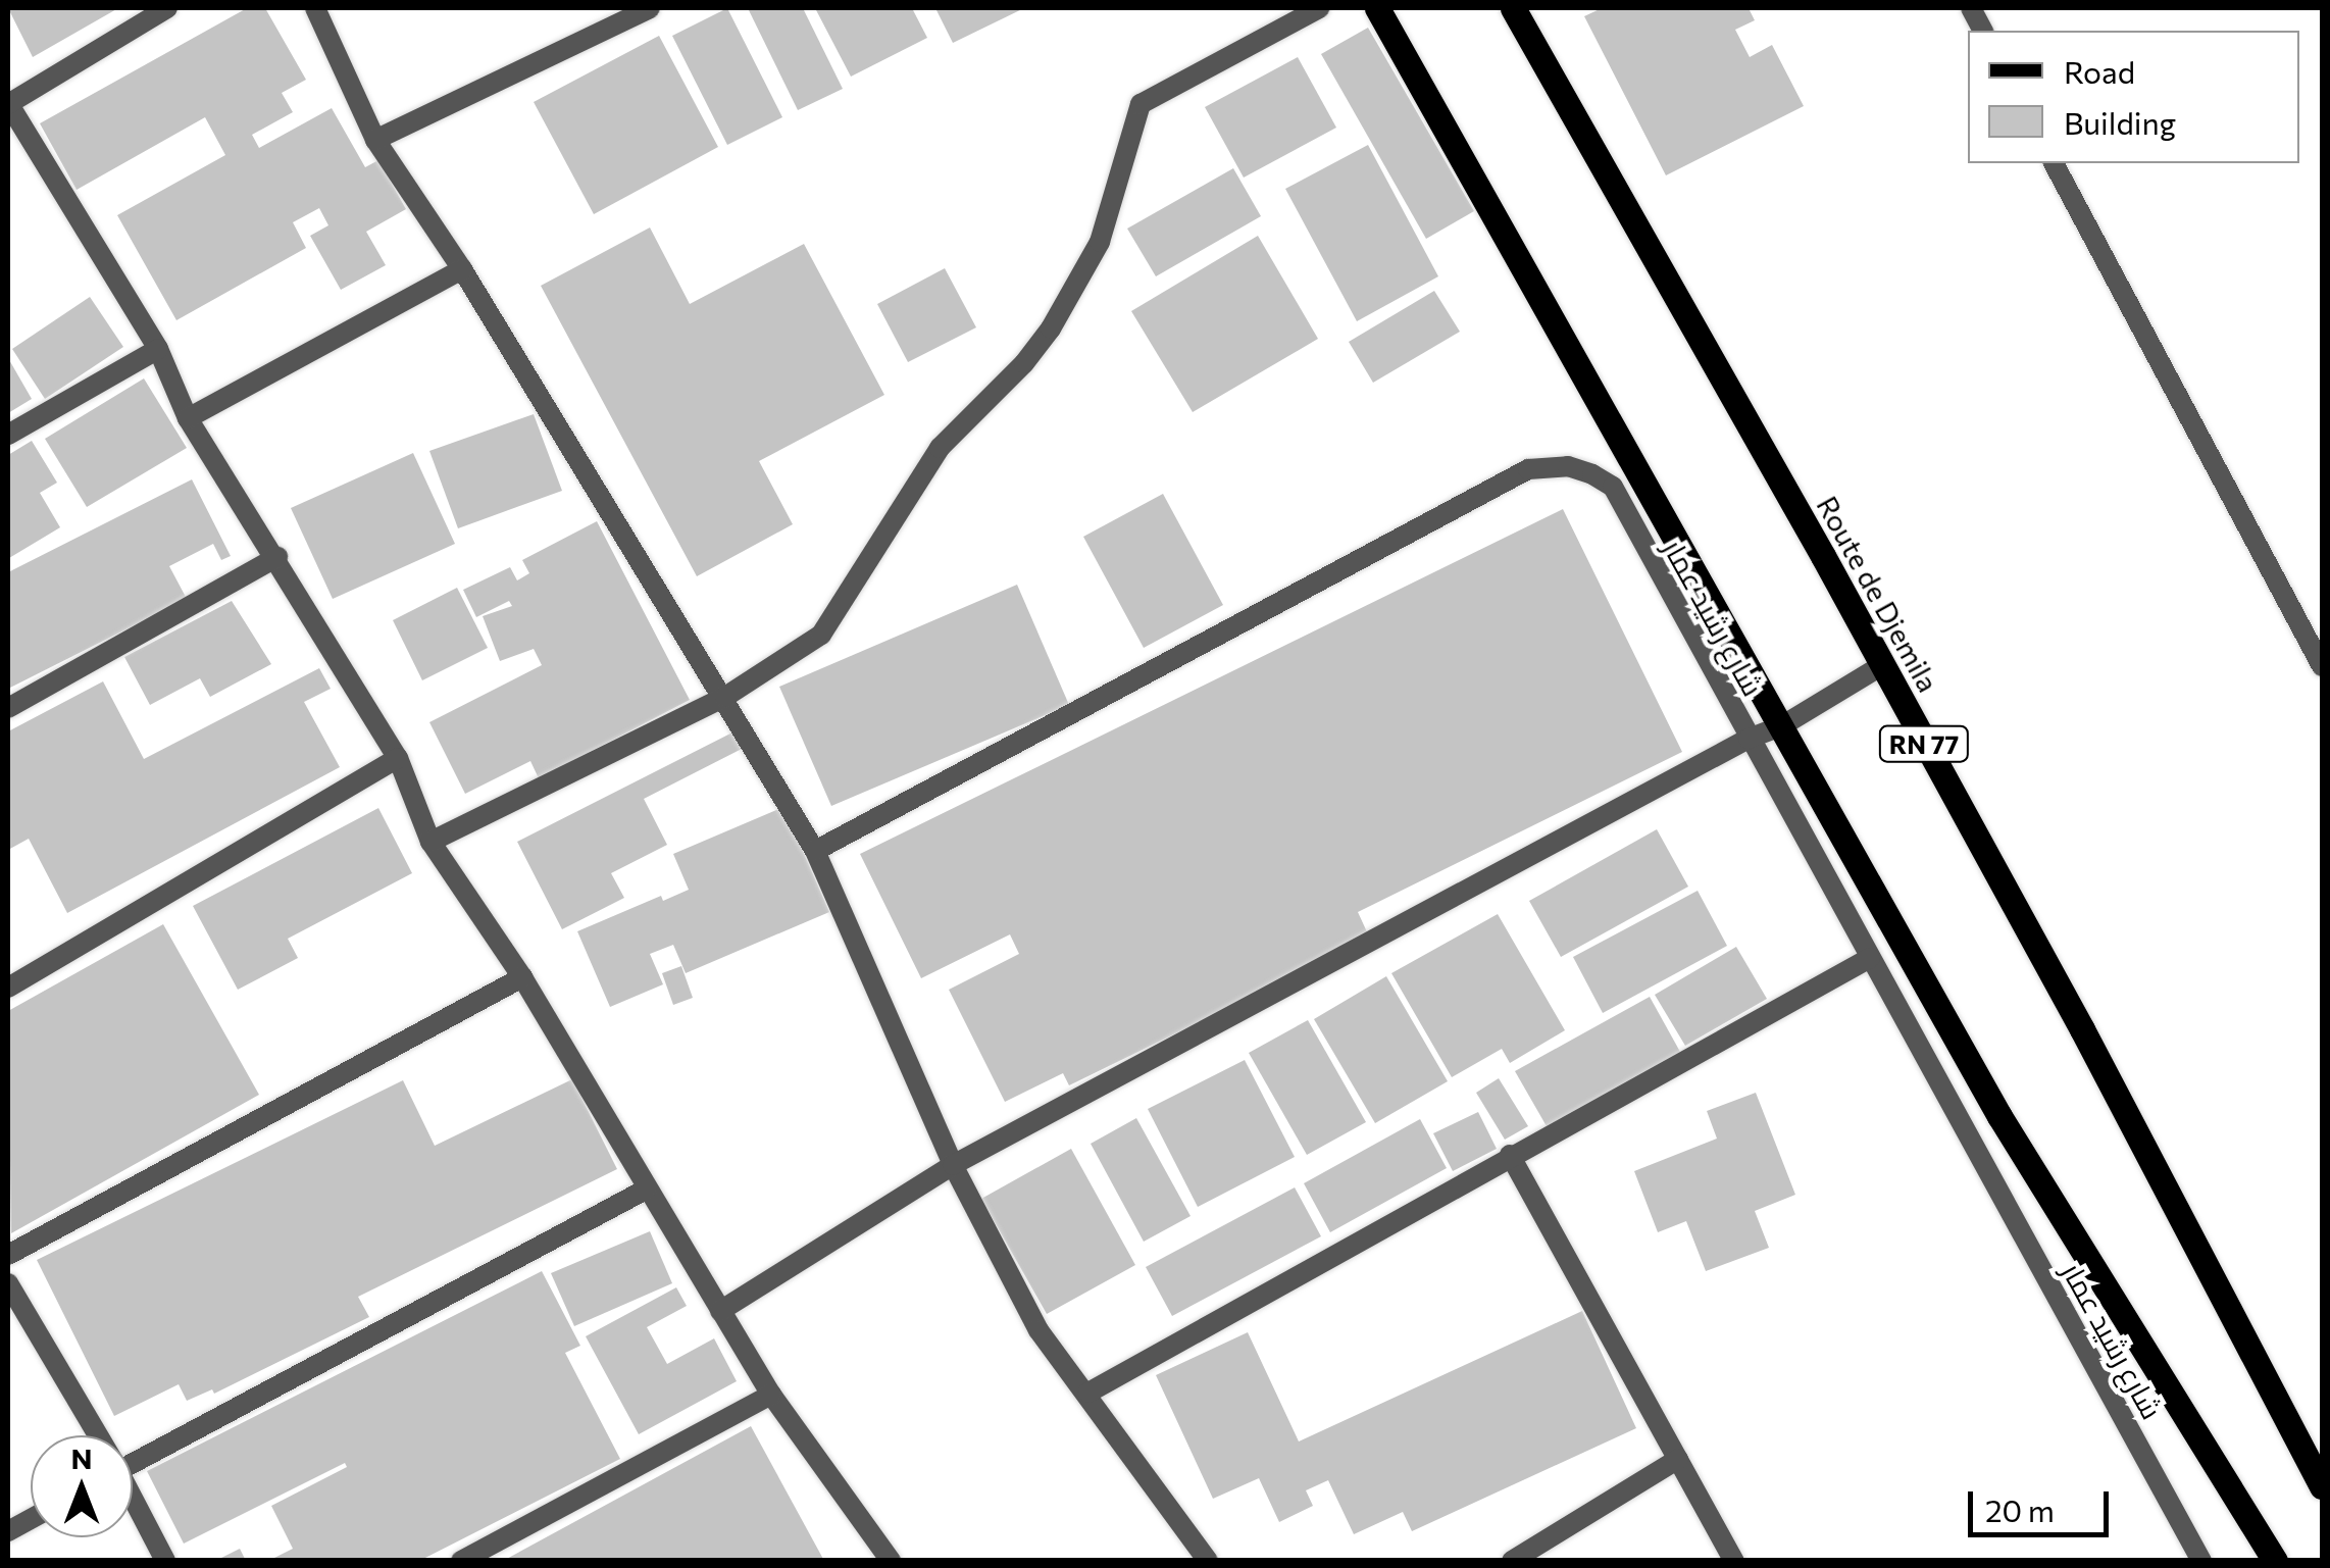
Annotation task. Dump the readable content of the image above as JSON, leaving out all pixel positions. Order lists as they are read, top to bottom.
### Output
{
  "streets": {
    "main road": ["Route de Djemila", "RN 77"],
    "street": ["شارع رشيد عمار"]
  },
  "legend": ["Road", "Building"],
  "scale_bar": "20 m",
  "north": "top"
}
